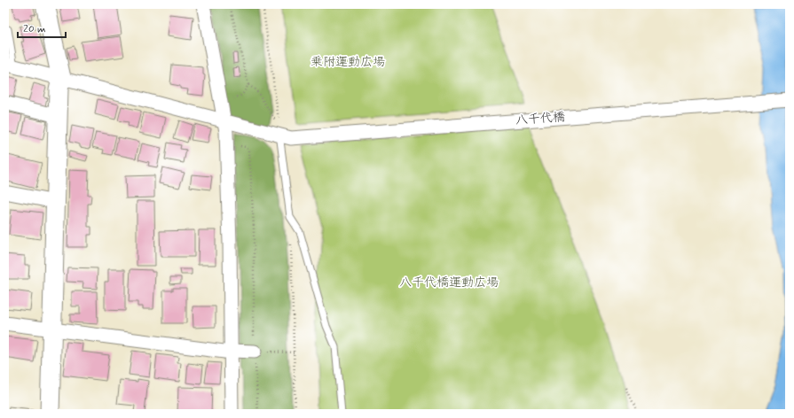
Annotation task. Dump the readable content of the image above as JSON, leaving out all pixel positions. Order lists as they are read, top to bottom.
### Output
{
  "streets": {
    "street": ["八千代橋"]
  },
  "parks": ["乗附運動広場", "八千代橋運動広場"],
  "scale_bar": "20 m"
}
